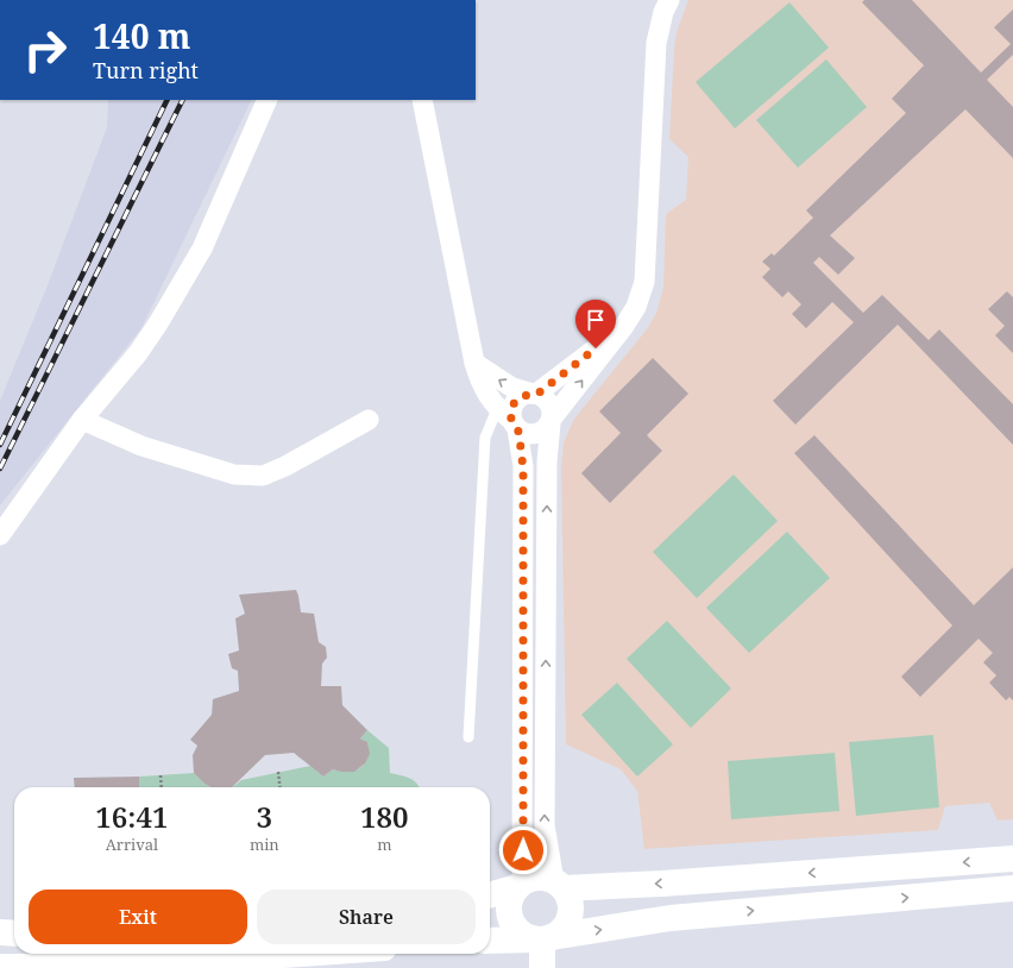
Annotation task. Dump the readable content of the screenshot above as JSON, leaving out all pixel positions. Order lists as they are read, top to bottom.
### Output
{
  "page": {
    "turn": ["140 m", "Turn right"],
    "eta": [
      "16:41",
      "Arrival",
      "3",
      "min",
      "180",
      "m"
    ],
    "buttons": ["Exit", "Share"]
  }
}
